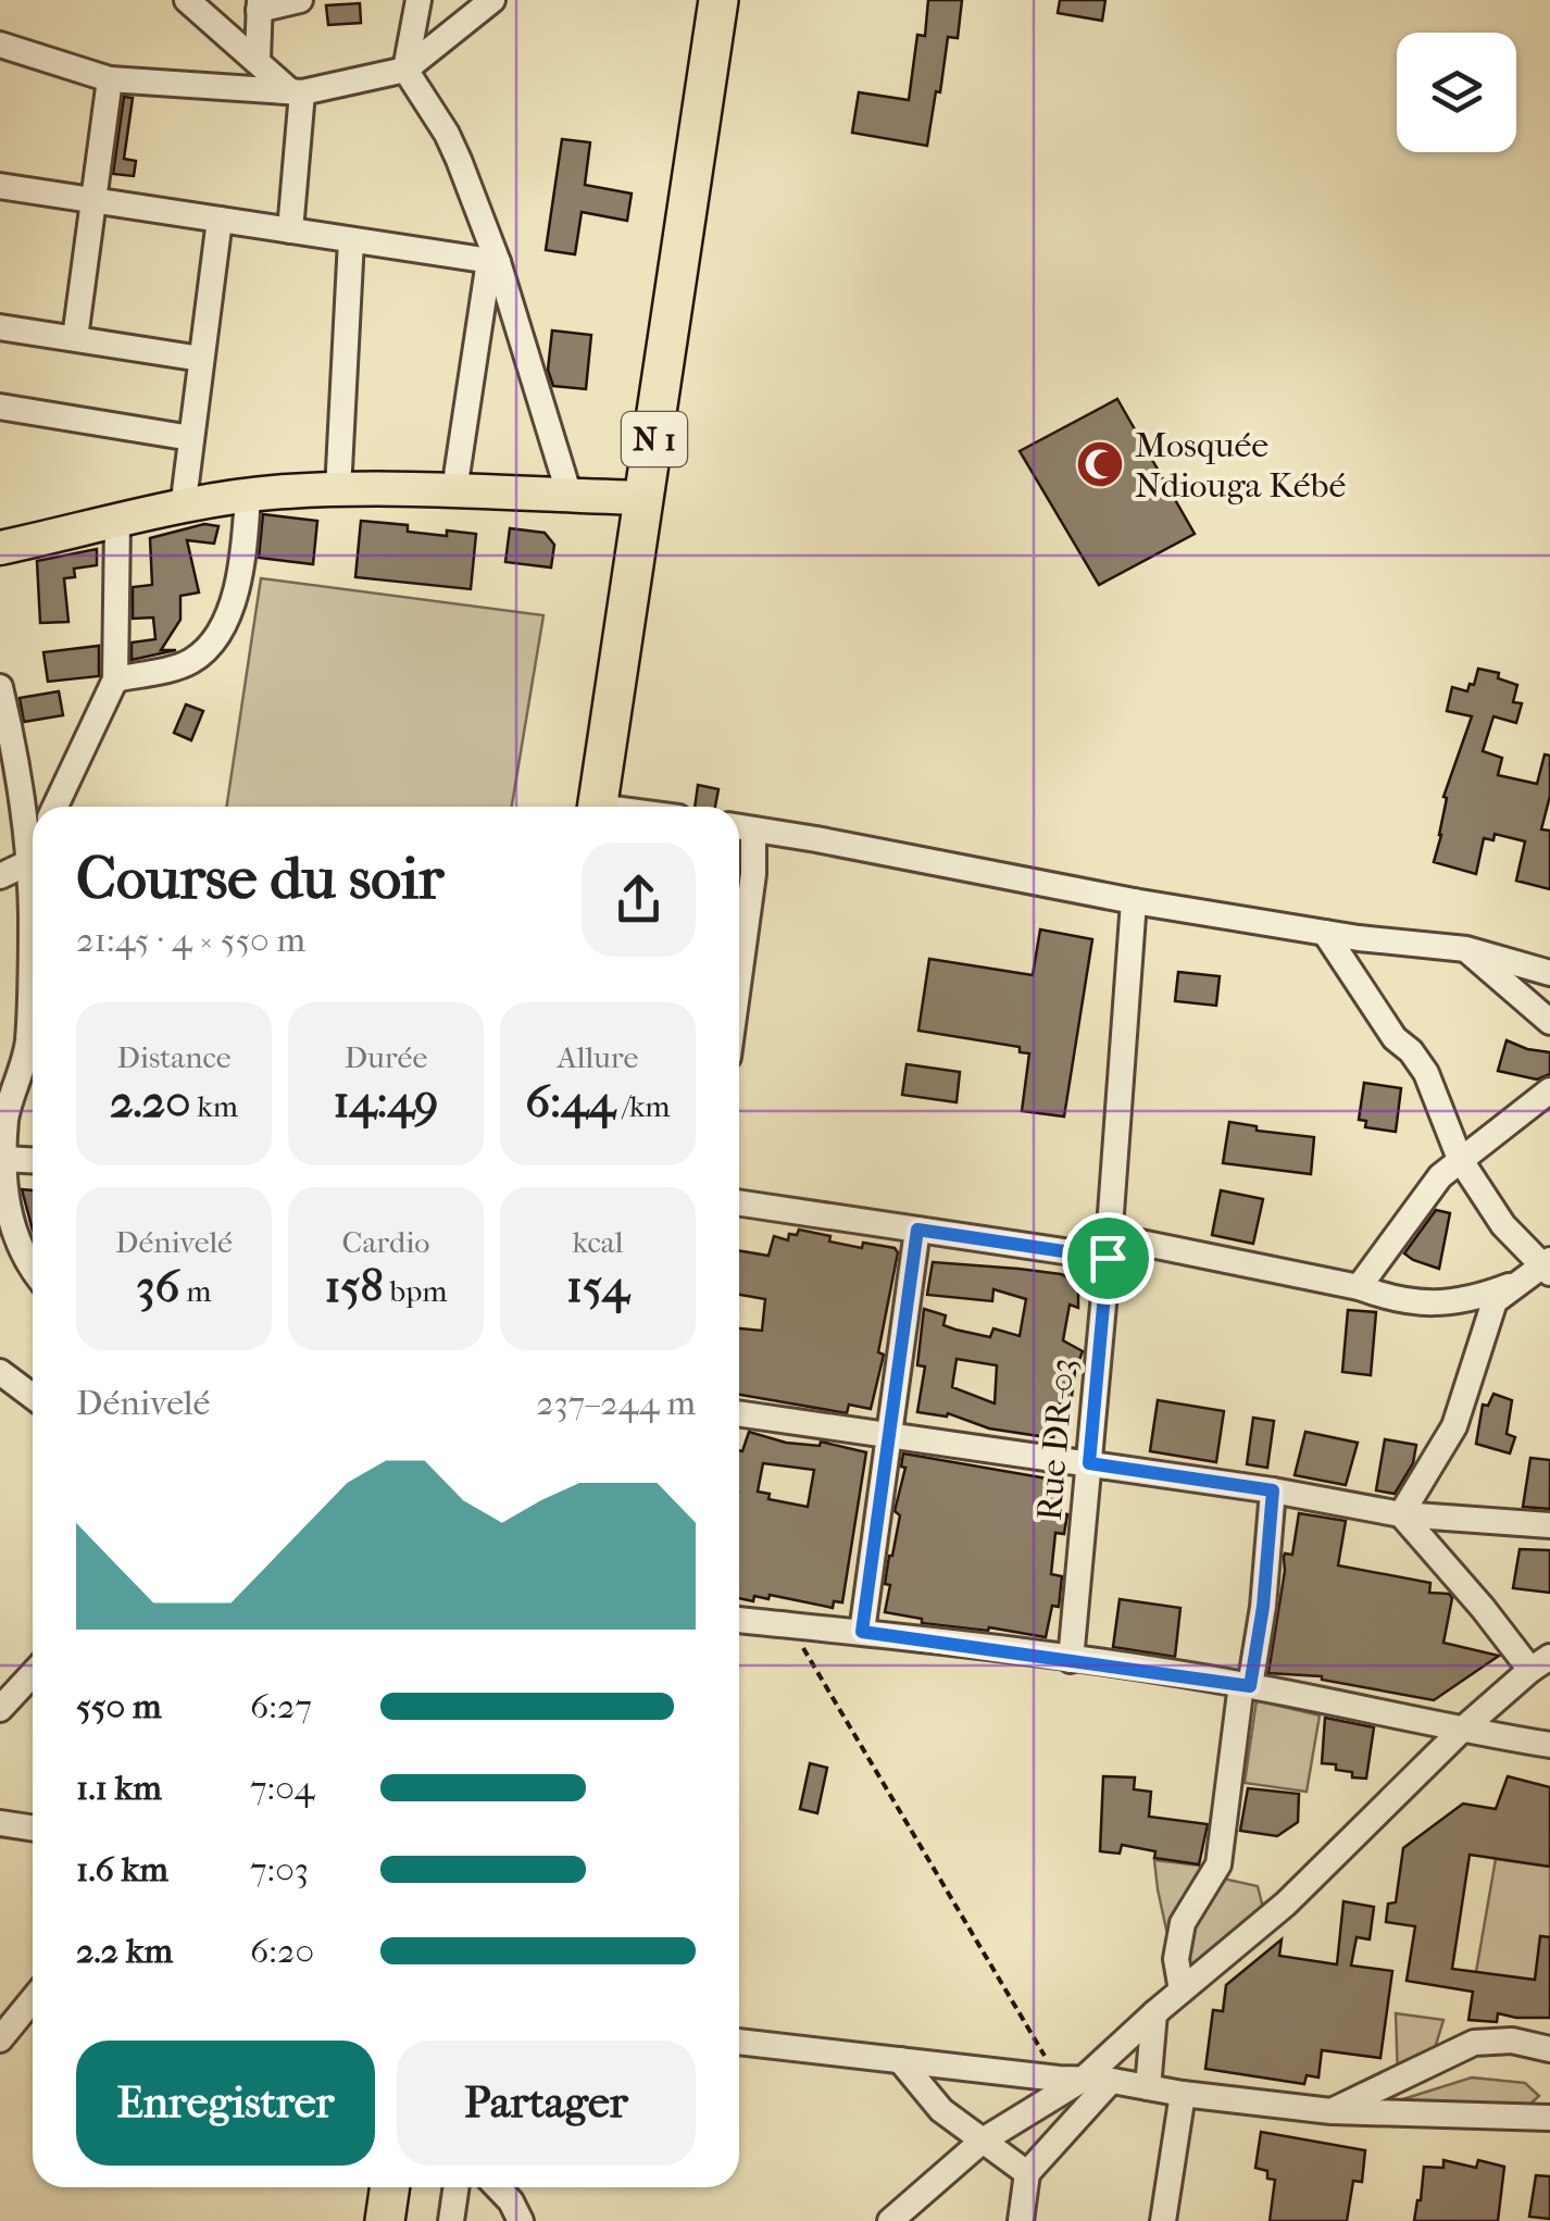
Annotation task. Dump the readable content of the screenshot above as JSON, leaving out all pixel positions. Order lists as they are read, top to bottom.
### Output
{
  "streets": {
    "highway": ["N 1"],
    "street": ["Rue DR-03"]
  },
  "places": {
    "mosque": ["Mosquée Ndiouga Kébé"]
  },
  "page": {
    "heading": ["Course du soir", "21:45 · 4 × 550 m"],
    "stats": [
      ["Distance", "2.20 km"],
      ["Durée", "14:49"],
      ["Allure", "6:44 /km"],
      ["Dénivelé", "36 m"],
      ["Cardio", "158 bpm"],
      ["kcal", "154"]
    ],
    "chart": ["Dénivelé", "237–244 m"],
    "list": [
      {
        "name": "550 m",
        "note": "6:27"
      },
      {
        "name": "1.1 km",
        "note": "7:04"
      },
      {
        "name": "1.6 km",
        "note": "7:03"
      },
      {
        "name": "2.2 km",
        "note": "6:20"
      }
    ],
    "buttons": ["Enregistrer", "Partager"]
  }
}
